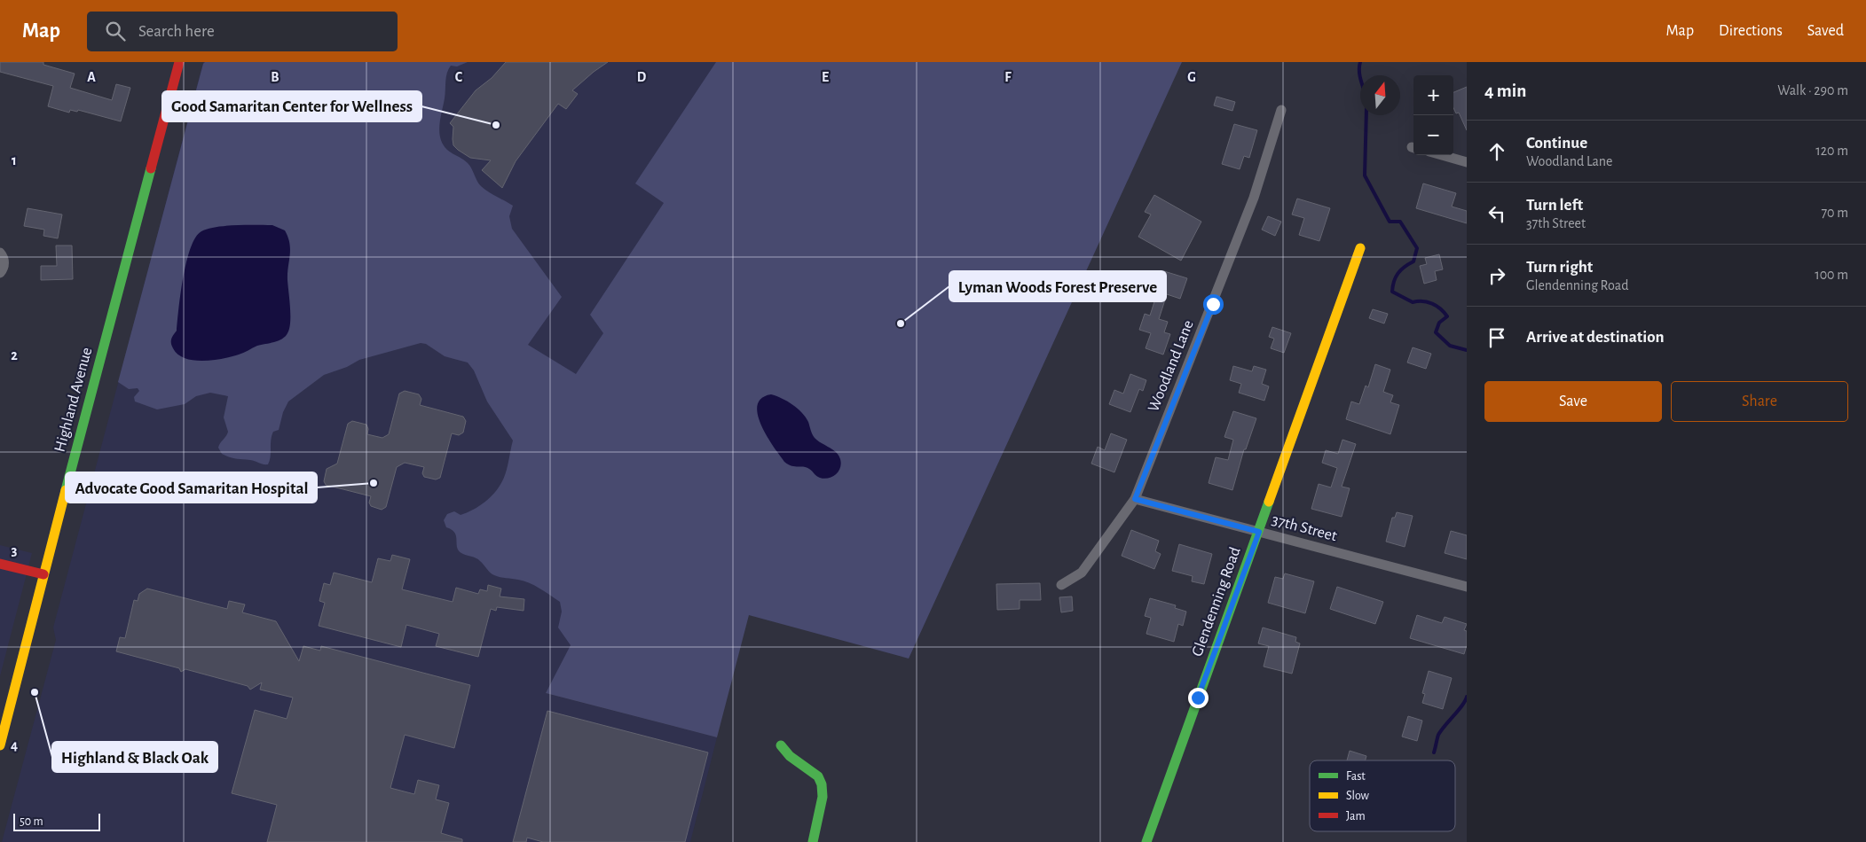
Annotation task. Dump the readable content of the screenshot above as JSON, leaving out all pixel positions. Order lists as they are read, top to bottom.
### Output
{
  "streets": {
    "street": [
      "Woodland Lane",
      "Highland Avenue",
      "37th Street",
      "Glendenning Road"
    ]
  },
  "crossings": [
    ["Woodland Lane", "37th Street"],
    ["37th Street", "Glendenning Road"]
  ],
  "places": [
    "Good Samaritan Center for Wellness",
    "Lyman Woods Forest Preserve",
    "Advocate Good Samaritan Hospital",
    "Highland & Black Oak"
  ],
  "legend": ["Fast", "Slow", "Jam"],
  "scale_bar": "50 m",
  "north": "top",
  "page": {
    "header": "Map",
    "search": "Search here",
    "nav": ["Map", "Directions", "Saved"],
    "heading": ["4 min", "Walk · 290 m"],
    "map_buttons": ["+", "−"],
    "list": [
      ["Continue", "Woodland Lane", "120 m"],
      ["Turn left", "37th Street", "70 m"],
      ["Turn right", "Glendenning Road", "100 m"],
      "Arrive at destination"
    ],
    "buttons": ["Save", "Share"],
    "scale": "50 m"
  },
  "grid": {
    "columns": [
      "A",
      "B",
      "C",
      "D",
      "E",
      "F",
      "G"
    ],
    "rows": [
      "1",
      "2",
      "3",
      "4"
    ]
  }
}
